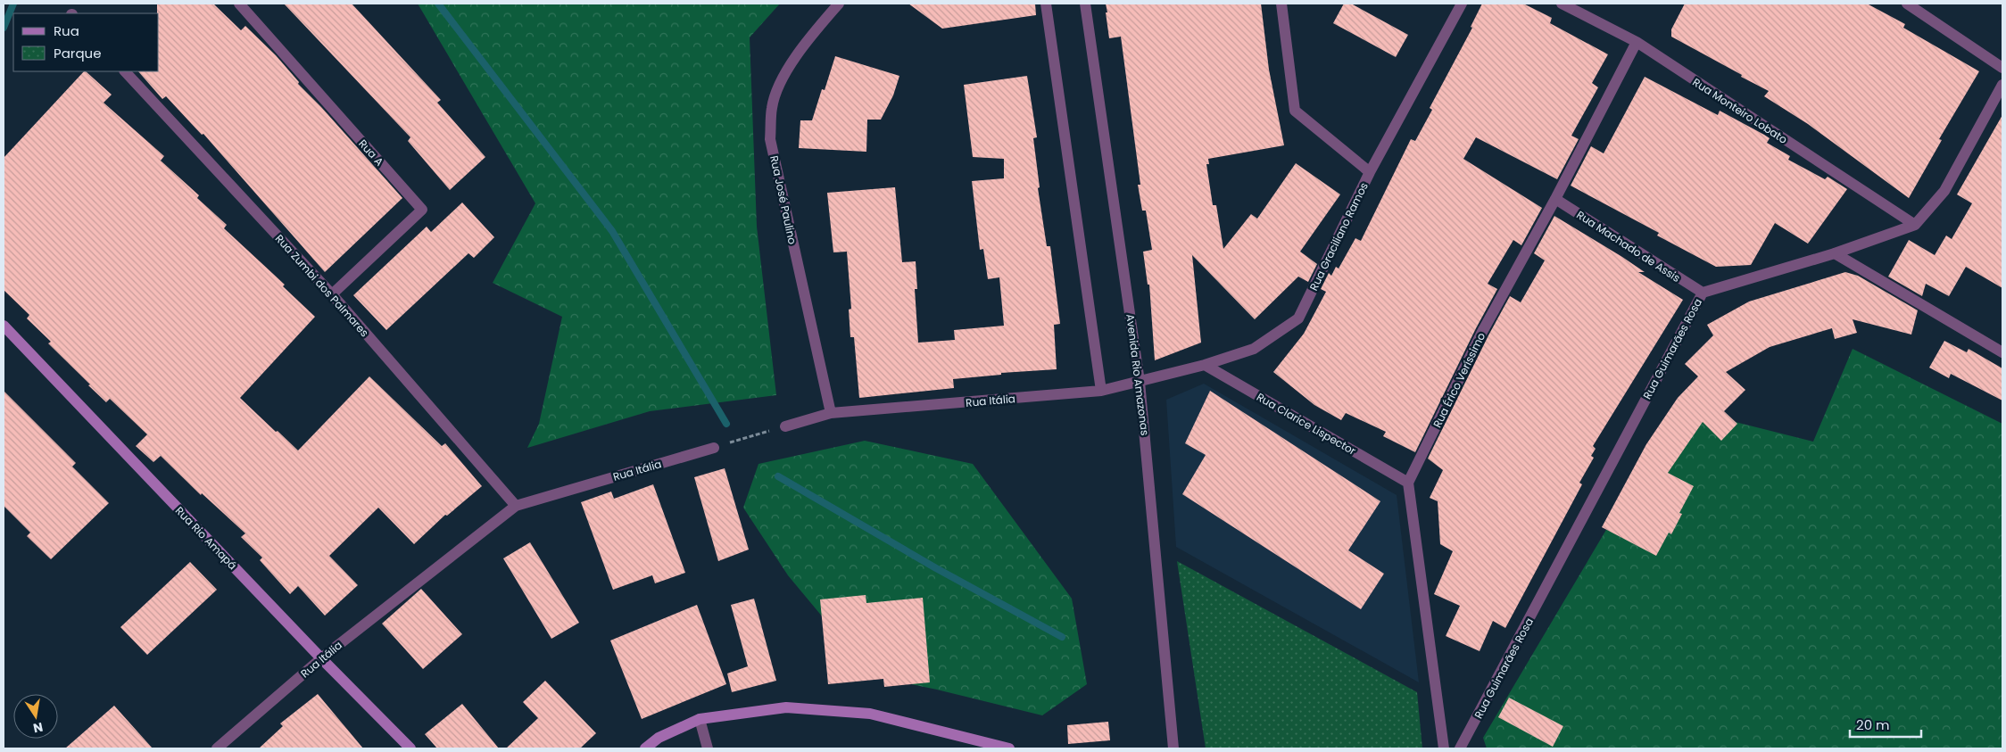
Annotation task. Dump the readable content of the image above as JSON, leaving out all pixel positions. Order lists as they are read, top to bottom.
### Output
{
  "streets": {
    "main road": ["Rua Rio Amapá"],
    "street": [
      "Rua Monteiro Lobato",
      "Rua A",
      "Rua José Paulino",
      "Rua Graciliano Ramos",
      "Rua Machado de Assis",
      "Rua Zumbi dos Palmares",
      "Rua Guimarães Rosa",
      "Avenida Rio Amazonas",
      "Rua Érico Veríssimo",
      "Rua Itália",
      "Rua Clarice Lispector"
    ]
  },
  "crossings": [
    ["Rua Monteiro Lobato", "Rua Guimarães Rosa"],
    ["Rua Monteiro Lobato", "Rua Érico Veríssimo"],
    ["Rua A", "Rua Zumbi dos Palmares"],
    ["Rua José Paulino", "Rua Itália"],
    ["Rua Graciliano Ramos", "Avenida Rio Amazonas"],
    ["Rua Graciliano Ramos", "Rua Itália"],
    ["Rua Graciliano Ramos", "Rua Clarice Lispector"],
    ["Rua Machado de Assis", "Rua Guimarães Rosa"],
    ["Rua Machado de Assis", "Rua Érico Veríssimo"],
    ["Rua Zumbi dos Palmares", "Rua Itália"],
    ["Avenida Rio Amazonas", "Rua Itália"],
    ["Rua Érico Veríssimo", "Rua Clarice Lispector"],
    ["Rua Itália", "Rua Rio Amapá"]
  ],
  "legend": ["Rua", "Parque"],
  "scale_bar": "20 m",
  "north": "bottom"
}
